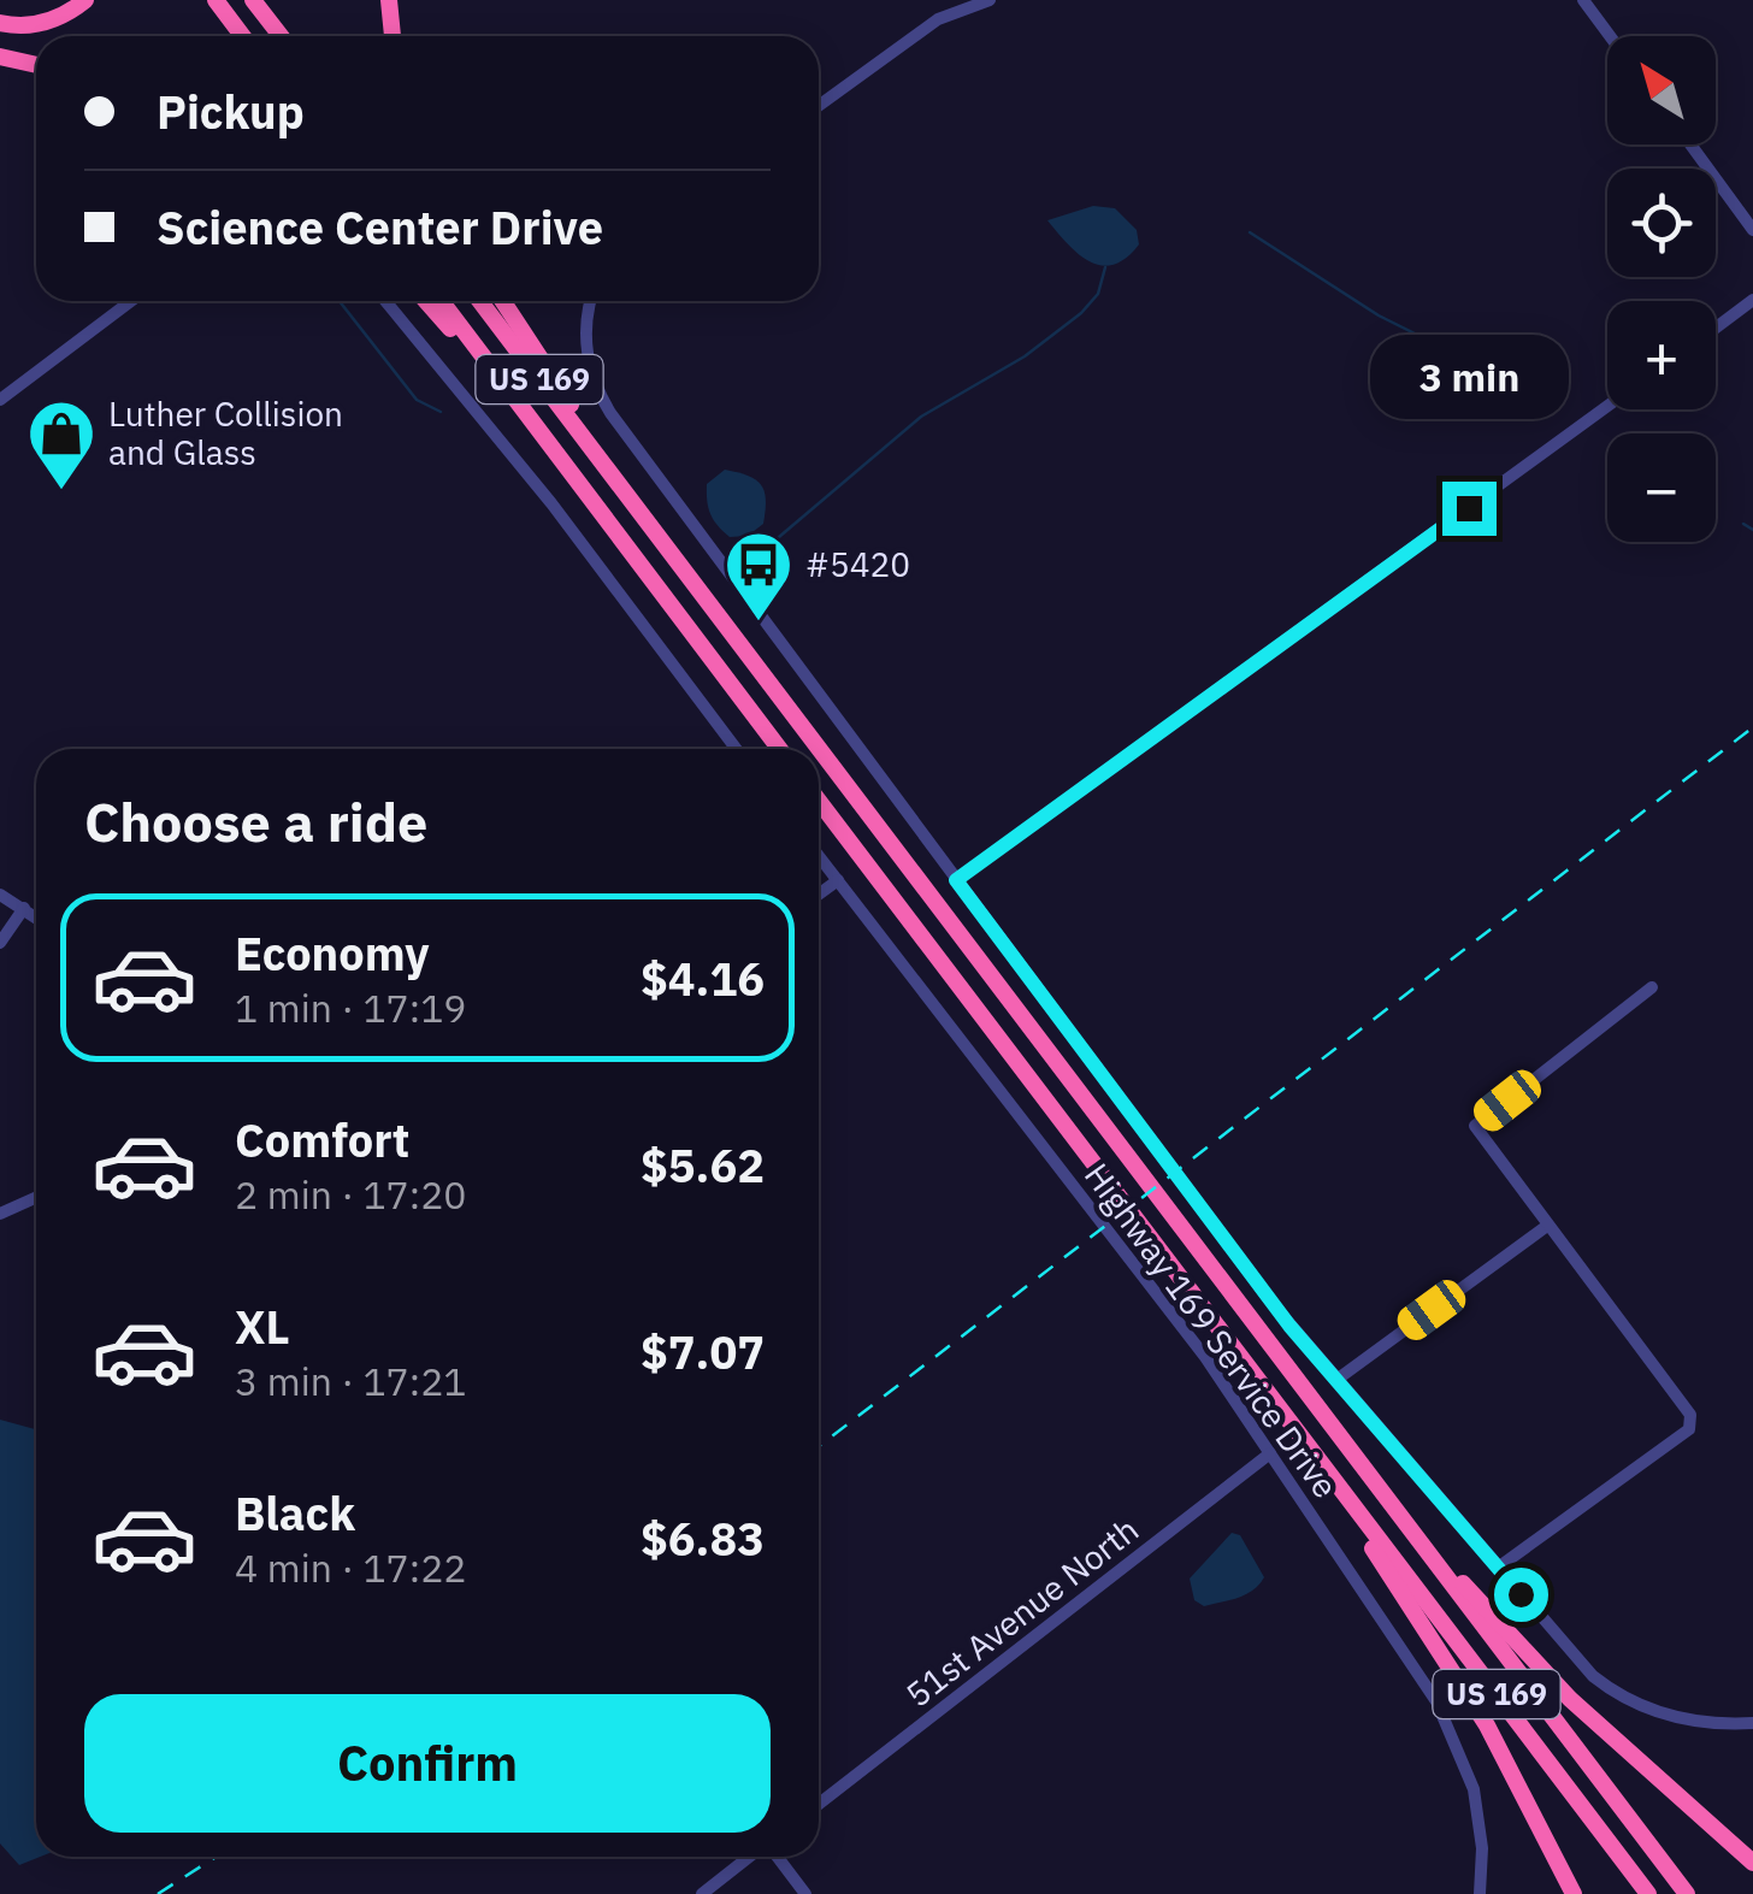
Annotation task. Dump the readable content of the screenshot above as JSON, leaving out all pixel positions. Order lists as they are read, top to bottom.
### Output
{
  "streets": {
    "highway": ["US 169"],
    "street": ["Highway 169 Service Drive", "51st Avenue North"]
  },
  "crossings": [
    ["Highway 169 Service Drive", "51st Avenue North"]
  ],
  "places": {
    "shop": ["Luther Collision and Glass"],
    "bus stop": ["#5420"]
  },
  "north": "top left",
  "page": {
    "map_buttons": ["+", "−"],
    "banner": ["Pickup", "Science Center Drive"],
    "bubble": "3 min",
    "heading": "Choose a ride",
    "list": [
      {
        "name": "Economy",
        "note": "1 min · 17:19",
        "value": "$4.16"
      },
      {
        "name": "Comfort",
        "note": "2 min · 17:20",
        "value": "$5.62"
      },
      {
        "name": "XL",
        "note": "3 min · 17:21",
        "value": "$7.07"
      },
      {
        "name": "Black",
        "note": "4 min · 17:22",
        "value": "$6.83"
      }
    ],
    "buttons": "Confirm"
  }
}
